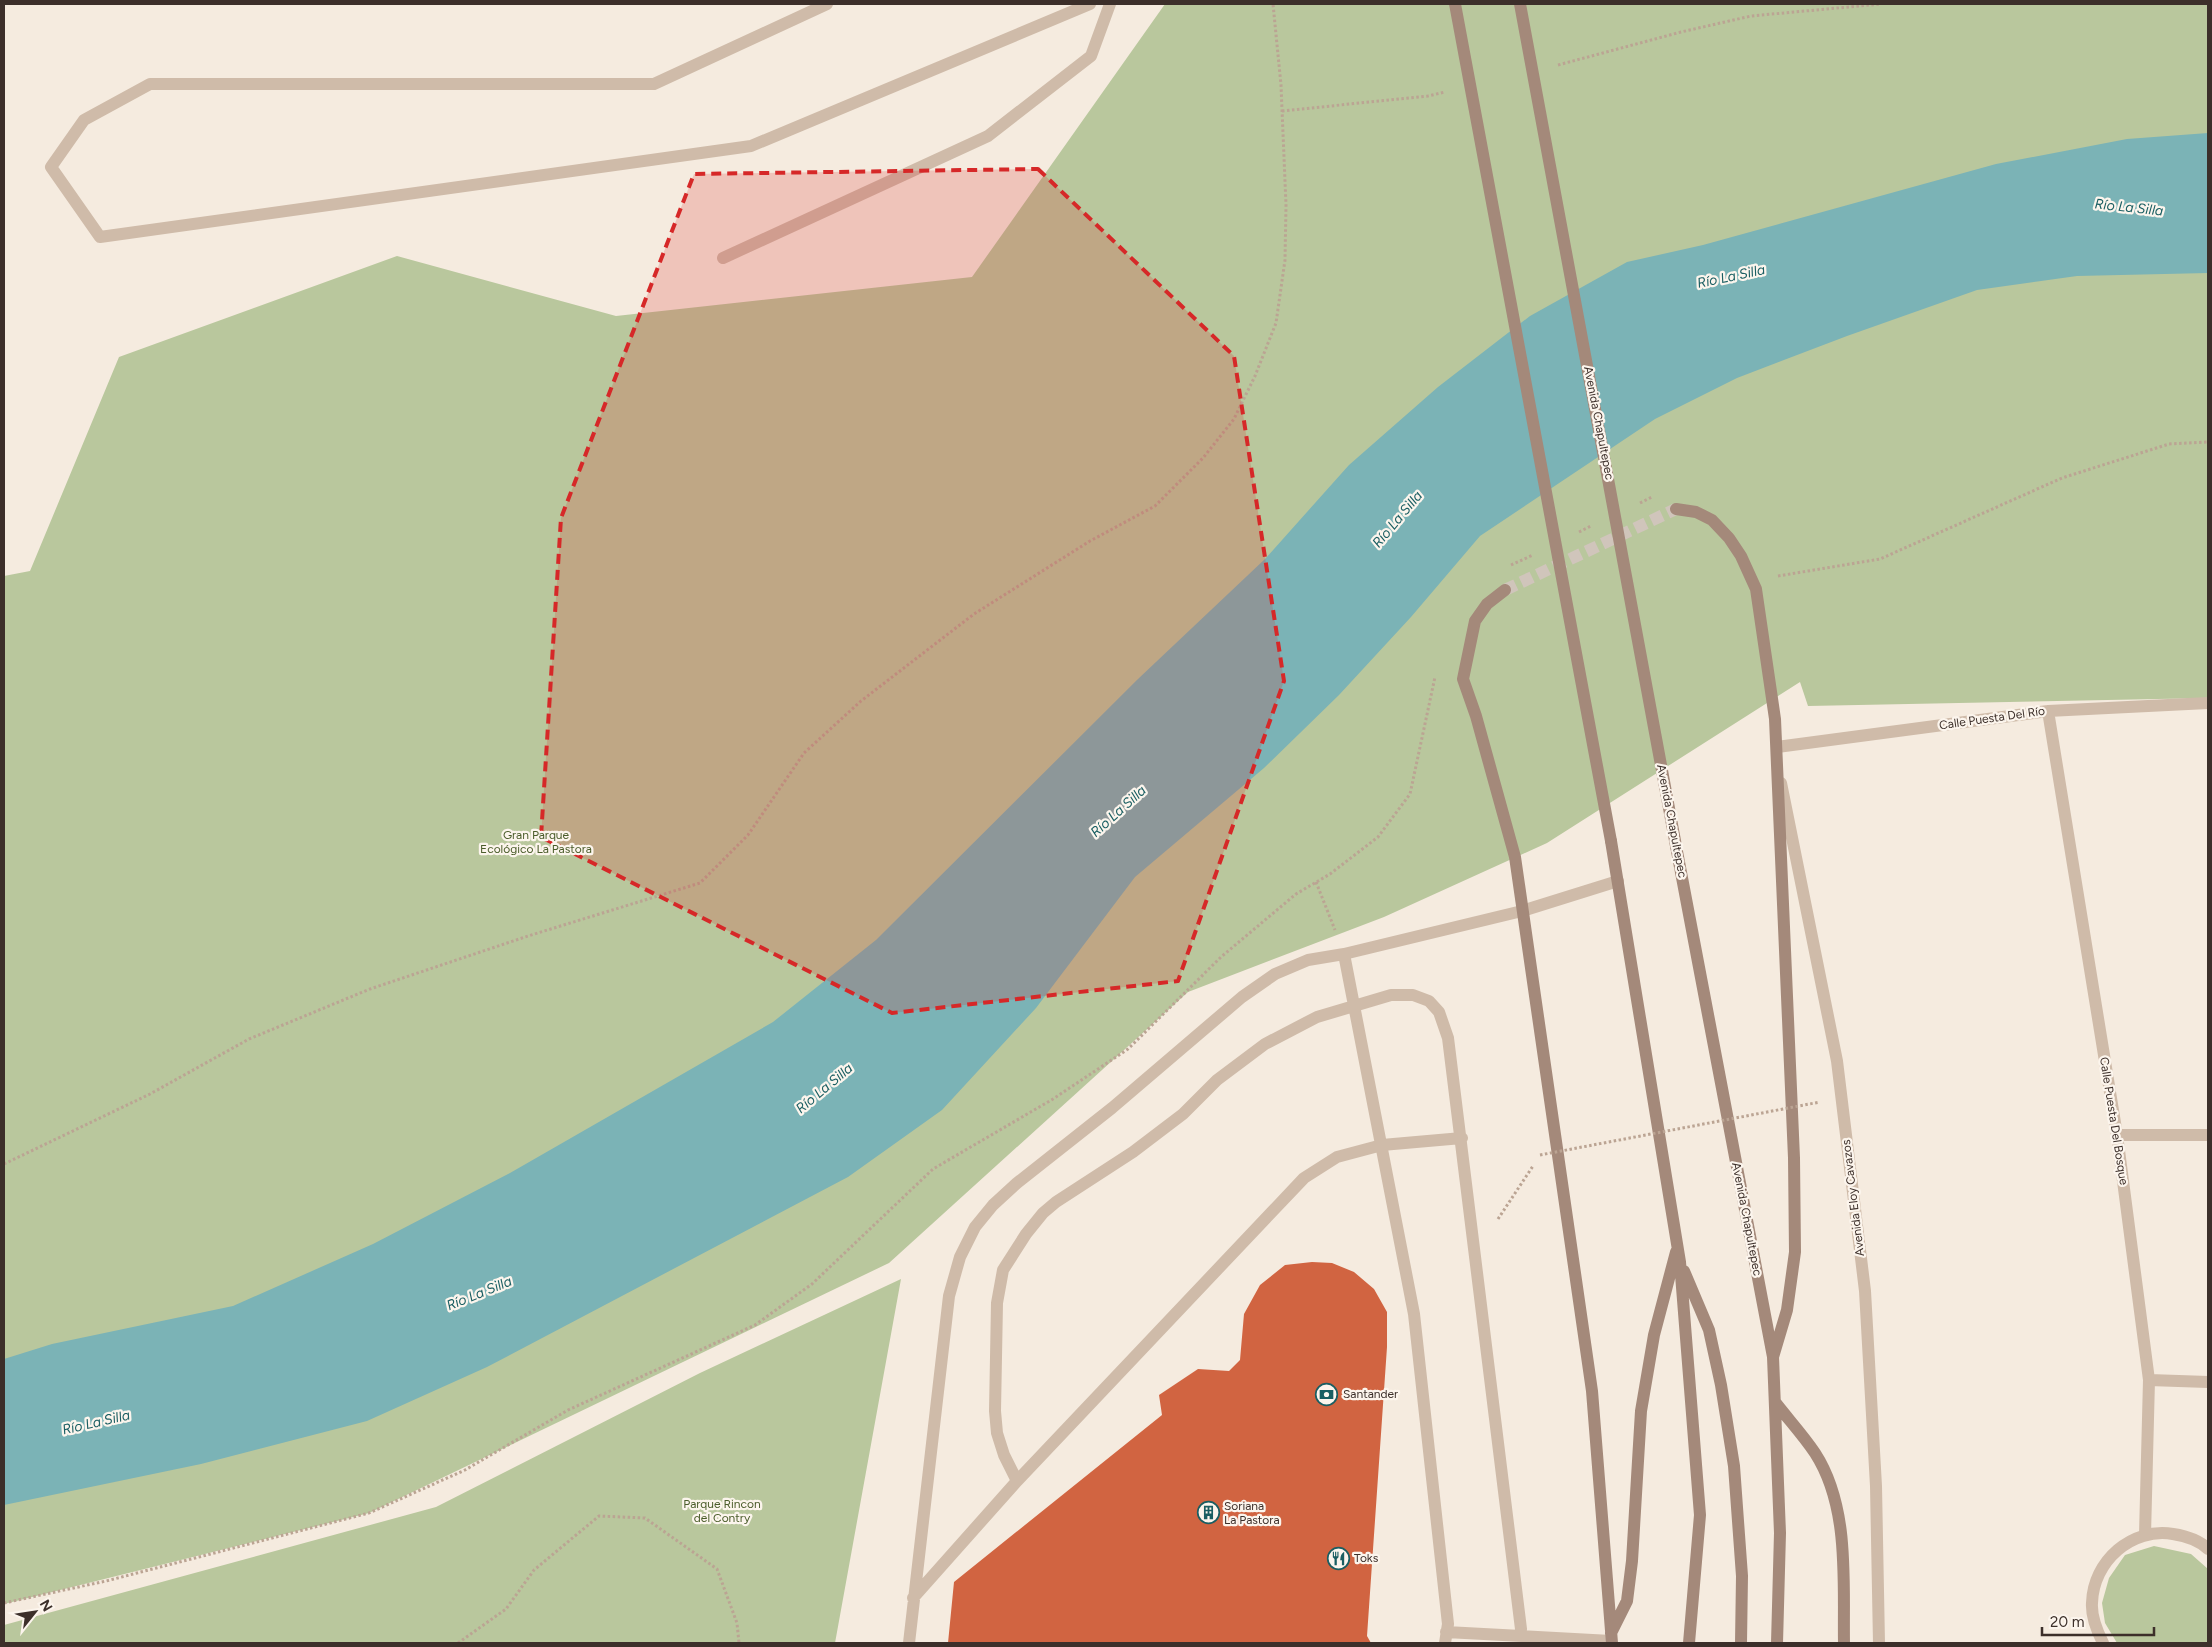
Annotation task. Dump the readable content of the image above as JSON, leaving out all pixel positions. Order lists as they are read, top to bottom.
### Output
{
  "streets": {
    "main road": ["Avenida Chapultepec"],
    "street": ["Calle Puesta Del Río", "Calle Puesta Del Bosque", "Avenida Eloy Cavazos"]
  },
  "crossings": [
    ["Calle Puesta Del Río", "Calle Puesta Del Bosque"],
    ["Calle Puesta Del Río", "Avenida Eloy Cavazos"]
  ],
  "water": ["Río La Silla"],
  "parks": ["Gran Parque Ecológico La Pastora", "Parque Rincon del Contry"],
  "places": {
    "bank": ["Santander"],
    "building": ["Soriana La Pastora"],
    "restaurant": ["Toks"]
  },
  "scale_bar": "20 m",
  "north": "top right"
}
